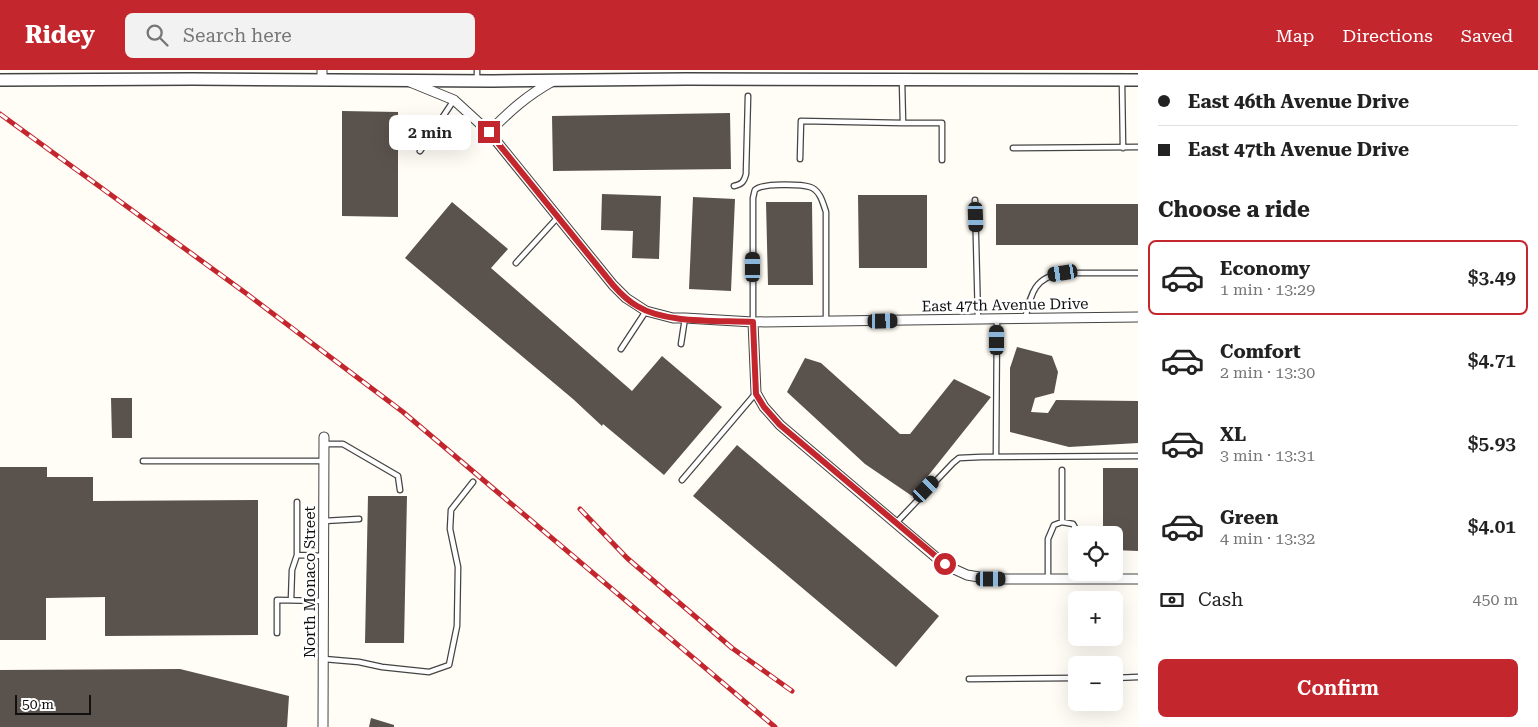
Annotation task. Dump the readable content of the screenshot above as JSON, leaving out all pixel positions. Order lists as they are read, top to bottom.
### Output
{
  "streets": {
    "street": ["East 47th Avenue Drive", "North Monaco Street"]
  },
  "scale_bar": "50 m",
  "page": {
    "header": "Ridey",
    "search": "Search here",
    "nav": ["Map", "Directions", "Saved"],
    "banner": ["East 46th Avenue Drive", "East 47th Avenue Drive"],
    "bubble": "2 min",
    "heading": "Choose a ride",
    "list": [
      {
        "name": "Economy",
        "note": "1 min · 13:29",
        "value": "$3.49"
      },
      {
        "name": "Comfort",
        "note": "2 min · 13:30",
        "value": "$4.71"
      },
      {
        "name": "XL",
        "note": "3 min · 13:31",
        "value": "$5.93"
      },
      {
        "name": "Green",
        "note": "4 min · 13:32",
        "value": "$4.01"
      }
    ],
    "map_buttons": ["+", "−"],
    "pay": ["Cash", "450 m"],
    "buttons": "Confirm",
    "scale": "50 m"
  }
}
